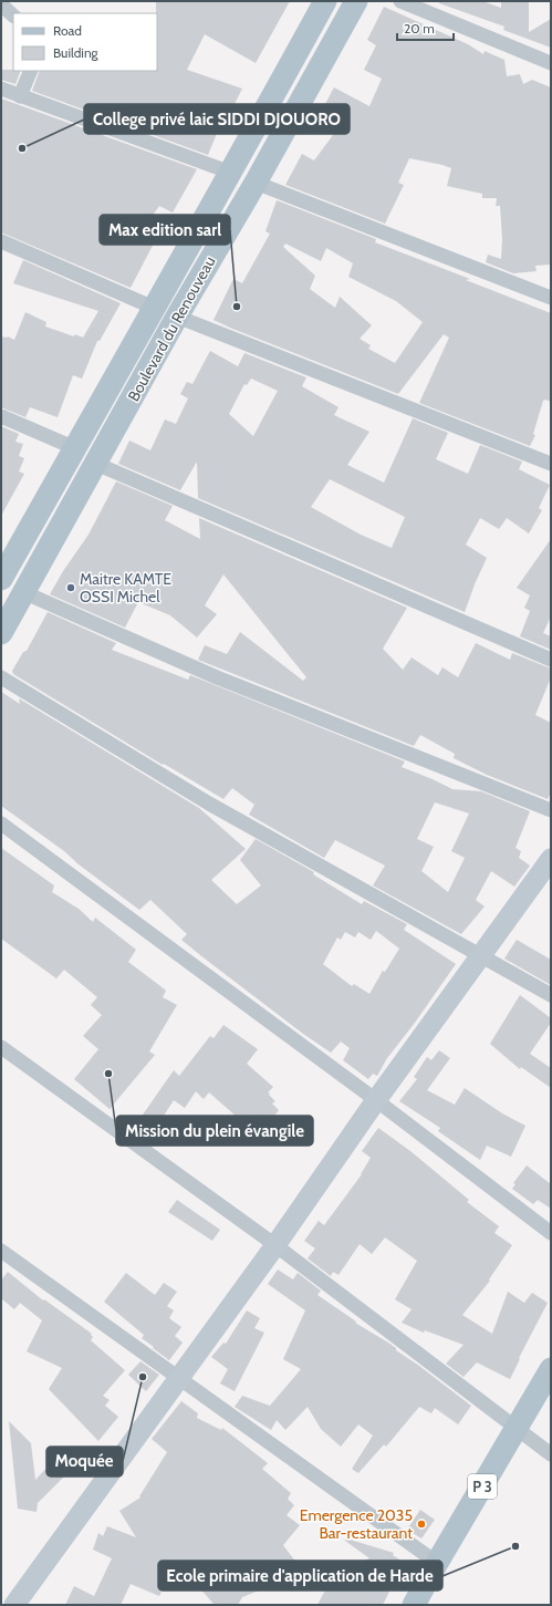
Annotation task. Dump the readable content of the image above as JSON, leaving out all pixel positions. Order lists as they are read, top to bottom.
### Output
{
  "streets": {
    "main road": ["Boulevard du Renouveau", "P 3"]
  },
  "places": [
    "College privé laic SIDDI DJOUORO",
    "Max edition sarl",
    "Maitre KAMTE OSSI Michel",
    "Mission du plein évangile",
    "Moquée",
    "Emergence 2035 Bar-restaurant",
    "Ecole primaire d'application de Harde"
  ],
  "legend": ["Road", "Building"],
  "scale_bar": "20 m"
}
